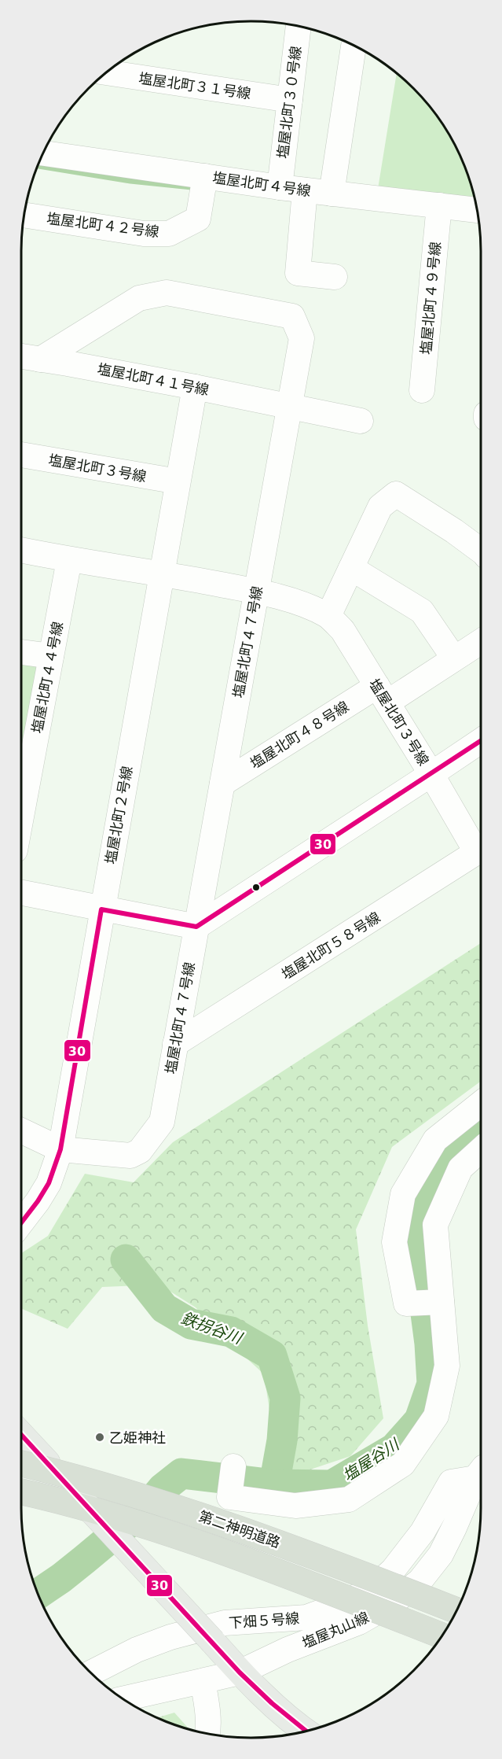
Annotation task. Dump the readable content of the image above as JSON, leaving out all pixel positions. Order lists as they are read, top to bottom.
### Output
{
  "streets": {
    "highway": ["第二神明道路"],
    "street": [
      "塩屋北町３１号線",
      "塩屋北町３０号線",
      "塩屋北町４号線",
      "塩屋北町４２号線",
      "塩屋北町４９号線",
      "塩屋北町４１号線",
      "塩屋北町３号線",
      "塩屋北町４７号線",
      "塩屋北町４４号線",
      "塩屋北町４８号線",
      "塩屋北町２号線",
      "塩屋北町５８号線",
      "下畑５号線",
      "塩屋丸山線"
    ]
  },
  "crossings": [
    ["塩屋北町３１号線", "塩屋北町３０号線"],
    ["塩屋北町３０号線", "塩屋北町４号線"],
    ["塩屋北町４号線", "塩屋北町４２号線"],
    ["塩屋北町４号線", "塩屋北町４９号線"],
    ["塩屋北町４１号線", "塩屋北町４７号線"],
    ["塩屋北町４１号線", "塩屋北町２号線"],
    ["塩屋北町３号線", "塩屋北町４７号線"],
    ["塩屋北町３号線", "塩屋北町４４号線"],
    ["塩屋北町３号線", "塩屋北町４８号線"],
    ["塩屋北町３号線", "塩屋北町２号線"],
    ["塩屋北町４７号線", "塩屋北町４８号線"],
    ["塩屋北町４７号線", "塩屋北町２号線"],
    ["塩屋北町４７号線", "塩屋北町５８号線"],
    ["下畑５号線", "塩屋丸山線"]
  ],
  "water": ["鉄拐谷川", "塩屋谷川"],
  "places": ["乙姫神社"],
  "lines": ["transit line 30"]
}
